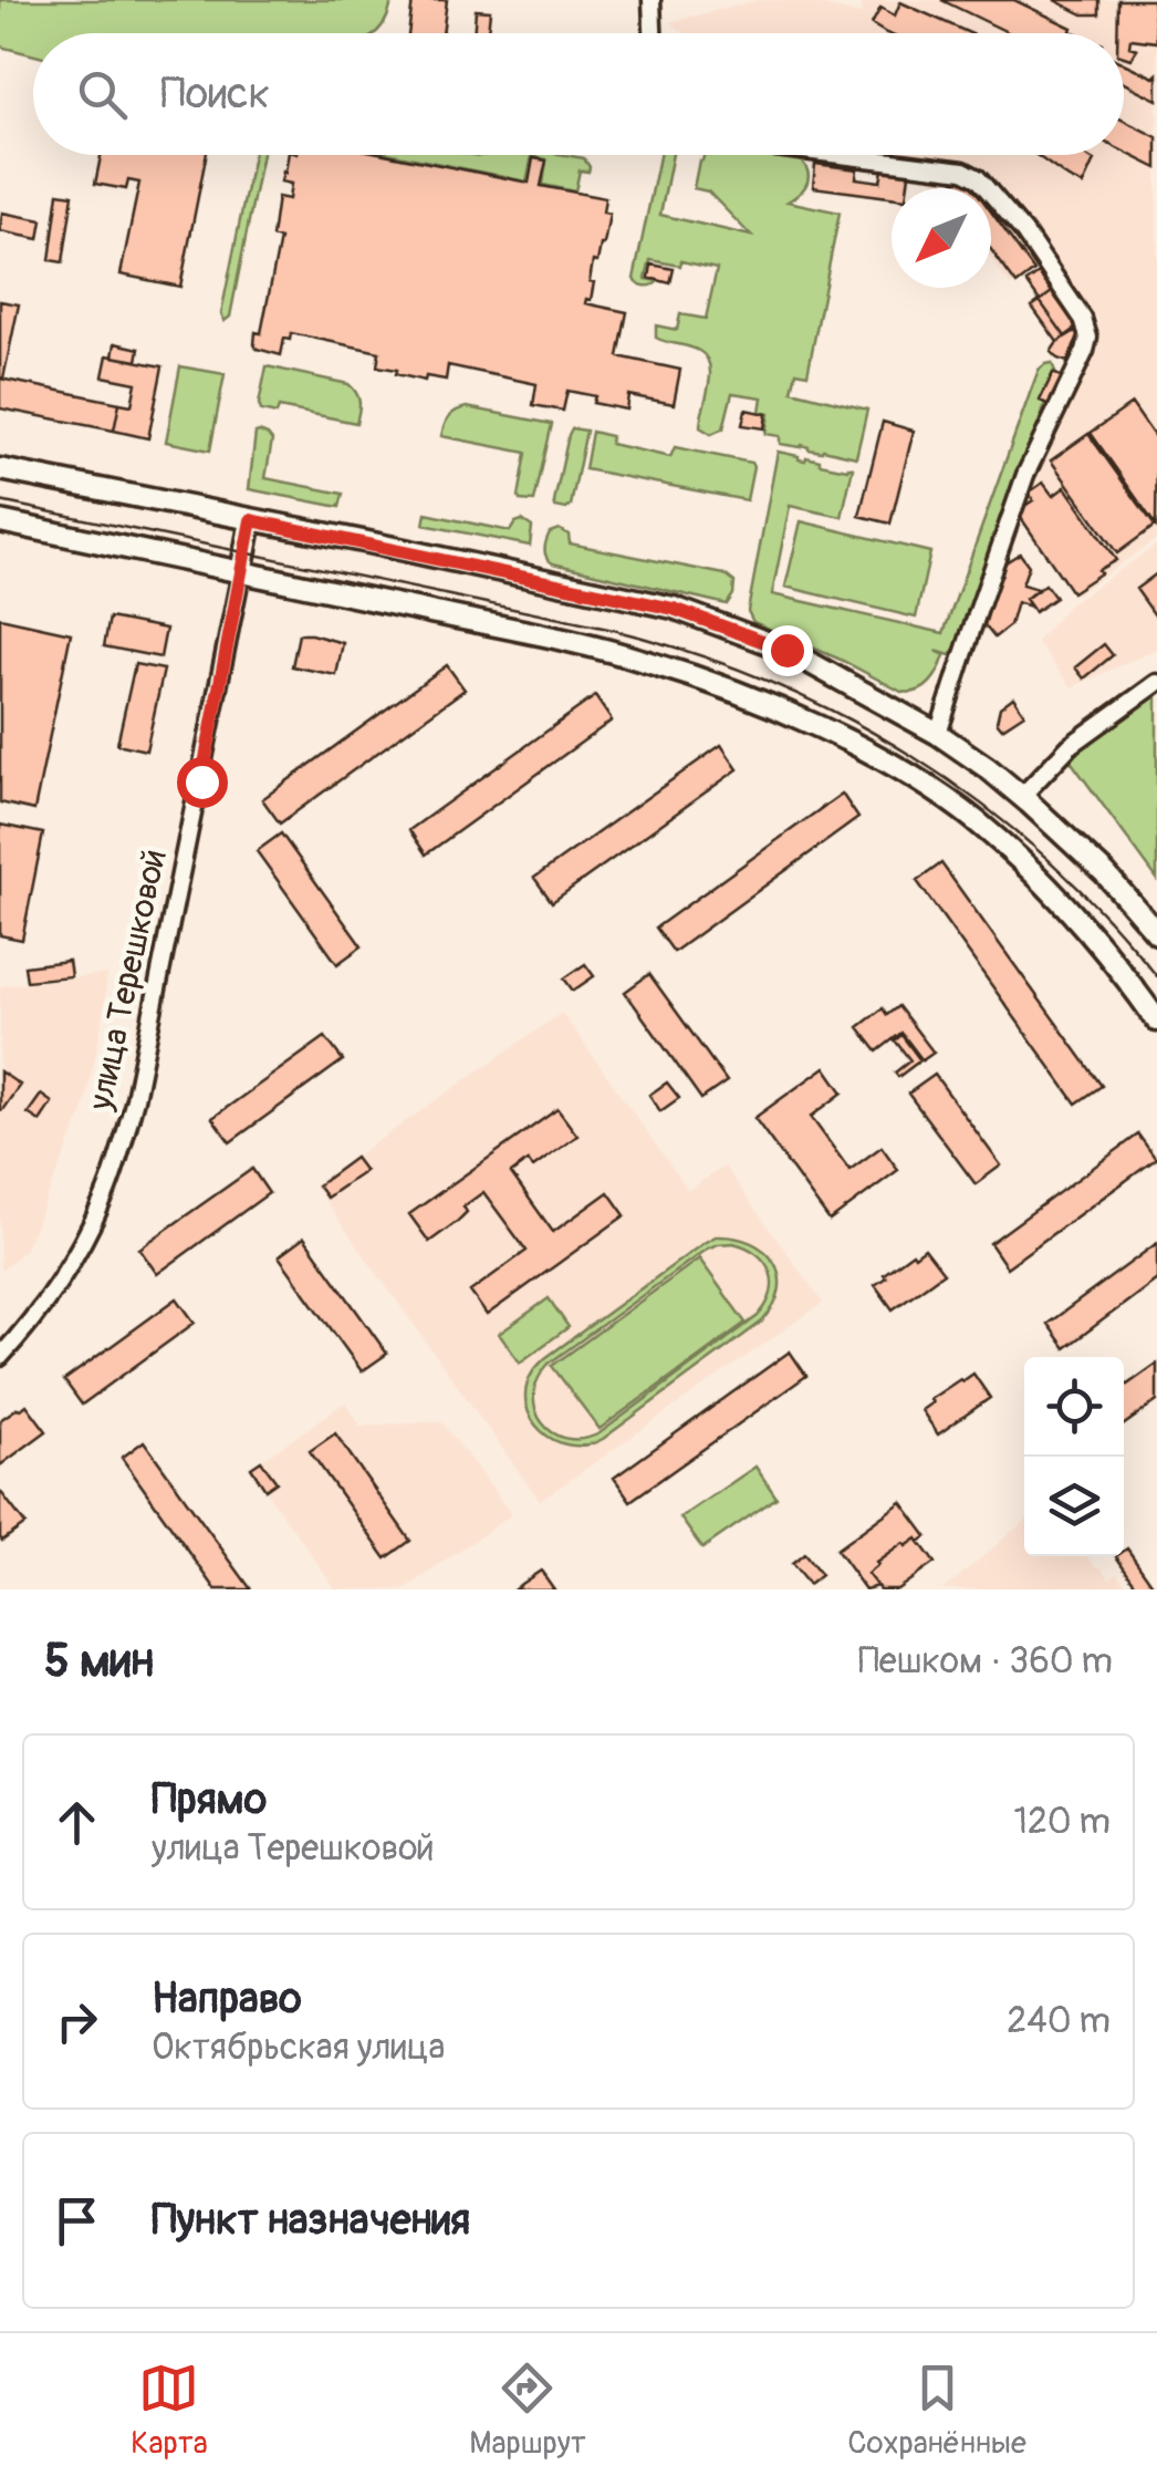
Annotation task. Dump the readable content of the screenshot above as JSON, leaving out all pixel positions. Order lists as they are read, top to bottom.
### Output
{
  "streets": {
    "main road": ["улица Терешковой"]
  },
  "north": "bottom left",
  "page": {
    "search": "Поиск",
    "heading": ["5 мин", "Пешком · 360 m"],
    "list": [
      ["Прямо", "улица Терешковой", "120 m"],
      ["Направо", "Октябрьская улица", "240 m"],
      "Пункт назначения"
    ],
    "nav": ["Карта", "Маршрут", "Сохранённые"]
  }
}
